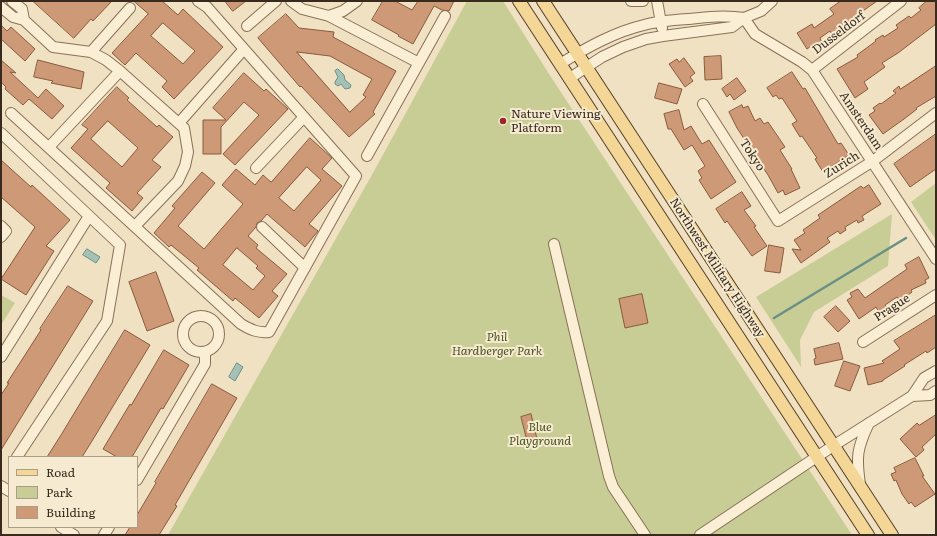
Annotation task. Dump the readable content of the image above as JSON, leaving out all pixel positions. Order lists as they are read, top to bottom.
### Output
{
  "streets": {
    "main road": ["Northwest Military Highway"],
    "street": [
      "Dusseldorf",
      "Amsterdam",
      "Tokyo",
      "Zurich",
      "Prague"
    ]
  },
  "crossings": [
    ["Dusseldorf", "Amsterdam"],
    ["Amsterdam", "Zurich"],
    ["Tokyo", "Zurich"]
  ],
  "parks": ["Phil Hardberger Park", "Blue Playground"],
  "places": ["Nature Viewing Platform"],
  "legend": ["Road", "Park", "Building"]
}
